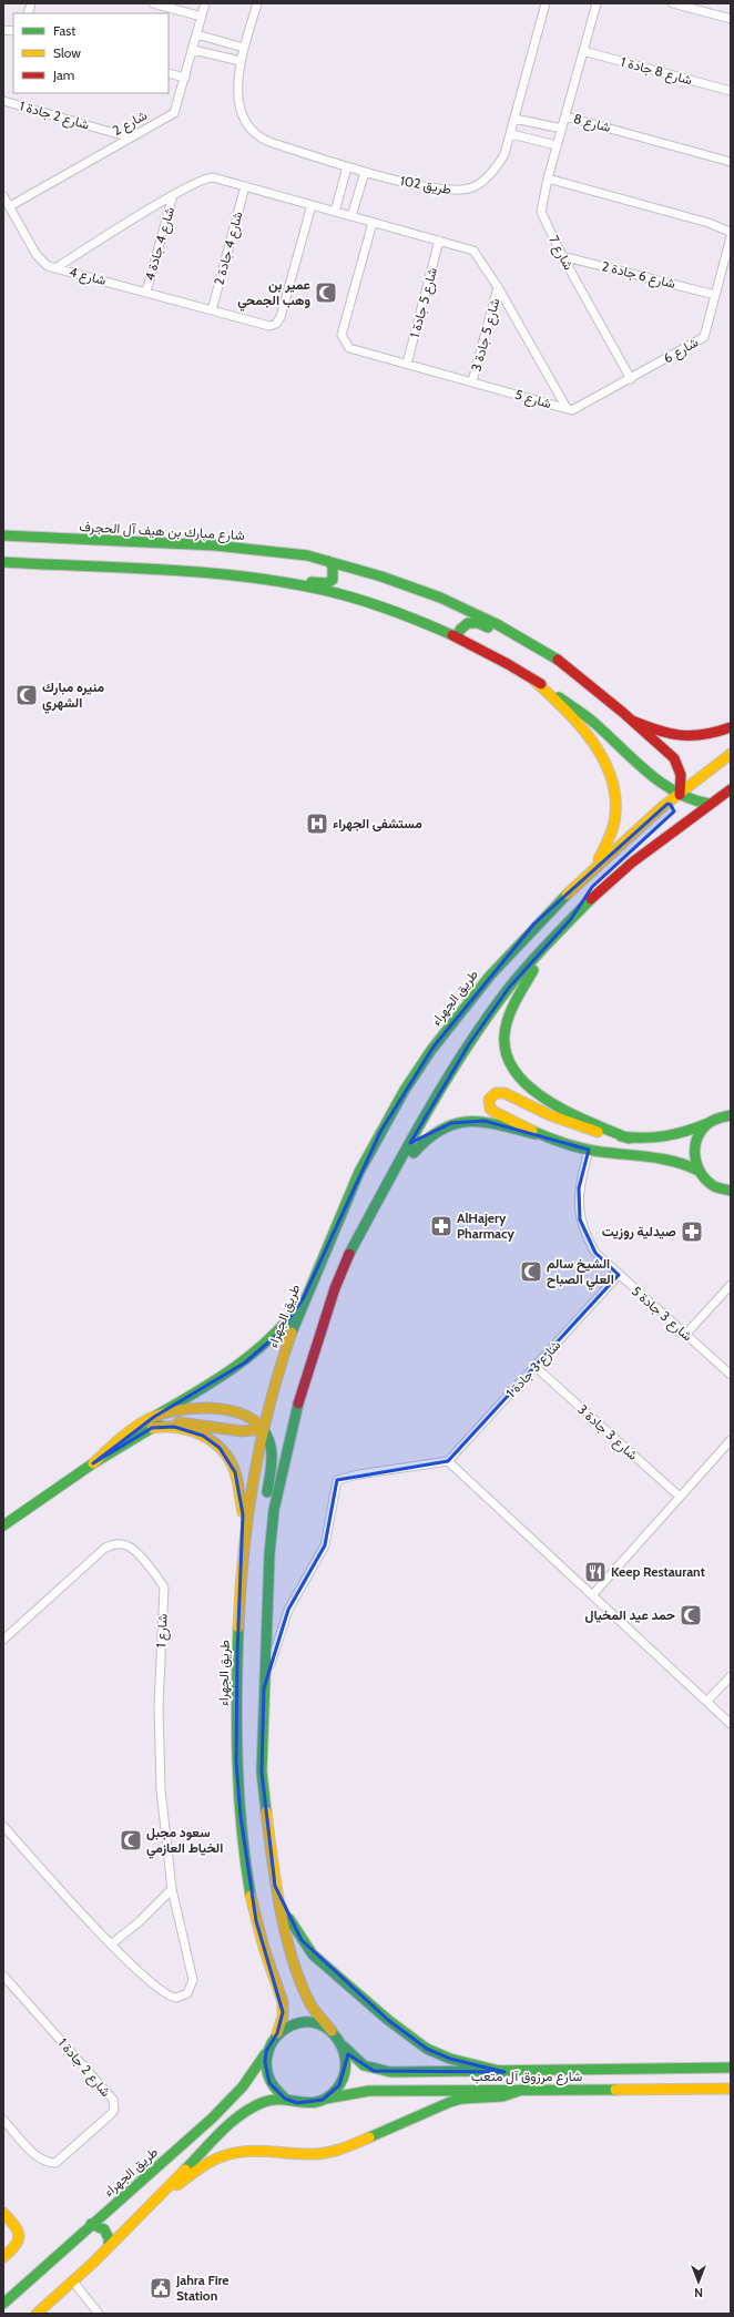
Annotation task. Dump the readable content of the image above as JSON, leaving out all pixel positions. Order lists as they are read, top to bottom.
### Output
{
  "streets": {
    "main road": ["شارع مبارك بن هيف آل الحجرف", "طريق الجهراء", "شارع مرزوق آل متعب"],
    "street": [
      "شارع 8 جادة 1",
      "شارع 2 جادة 1",
      "شارع 2",
      "شارع 8",
      "طريق 102",
      "شارع 4 جادة 4",
      "شارع 4 جادة 2",
      "شارع 7",
      "شارع 6 جادة 2",
      "شارع 4",
      "شارع 5 جادة 1",
      "شارع 5 جادة 3",
      "شارع 6",
      "شارع 5",
      "شارع 3 جادة 5",
      "شارع 3 جادة 1",
      "شارع 3 جادة 3",
      "شارع 1"
    ]
  },
  "crossings": [
    ["شارع 8 جادة 1", "شارع 8"],
    ["شارع 2 جادة 1", "شارع 2"],
    ["شارع 8", "شارع 7"],
    ["شارع 4 جادة 4", "شارع 4"],
    ["شارع 4 جادة 2", "شارع 4"],
    ["شارع 7", "شارع 6 جادة 2"],
    ["شارع 7", "شارع 6"],
    ["شارع 6 جادة 2", "شارع 6"],
    ["شارع 4", "شارع 5"],
    ["شارع 5 جادة 1", "شارع 5"],
    ["شارع 5 جادة 3", "شارع 5"],
    ["شارع 6", "شارع 5"],
    ["شارع مبارك بن هيف آل الحجرف", "طريق الجهراء"],
    ["طريق الجهراء", "شارع مرزوق آل متعب"],
    ["شارع 3 جادة 5", "شارع 3 جادة 1"],
    ["شارع 3 جادة 1", "شارع 3 جادة 3"]
  ],
  "places": {
    "mosque": [
      "عمير بن وهب الجمحي",
      "منيره مبارك الشهري",
      "الشيخ سالم العلي الصباح",
      "حمد عيد المخيال",
      "سعود مجبل الخياط العازمي"
    ],
    "hospital": ["مستشفى الجهراء"],
    "pharmacy": ["AlHajery Pharmacy", "صيدلية روزيت"],
    "restaurant": ["Keep Restaurant"],
    "public building": ["Jahra Fire Station"]
  },
  "legend": ["Fast", "Slow", "Jam"],
  "north": "bottom"
}
